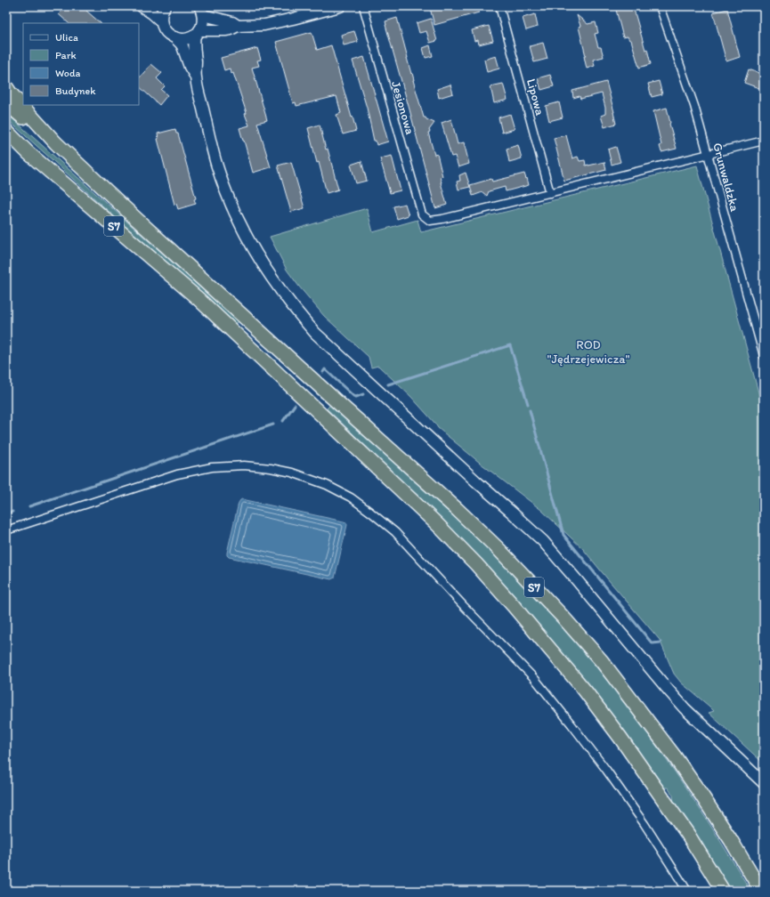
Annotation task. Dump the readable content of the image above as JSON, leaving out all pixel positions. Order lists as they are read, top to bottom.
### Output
{
  "streets": {
    "highway": ["S7"],
    "street": ["Lipowa", "Jesionowa", "Grunwaldzka"]
  },
  "crossings": [
    ["Lipowa", "Jesionowa"]
  ],
  "parks": ["ROD \"Jędrzejewicza\""],
  "legend": [
    "Ulica",
    "Park",
    "Woda",
    "Budynek"
  ]
}
